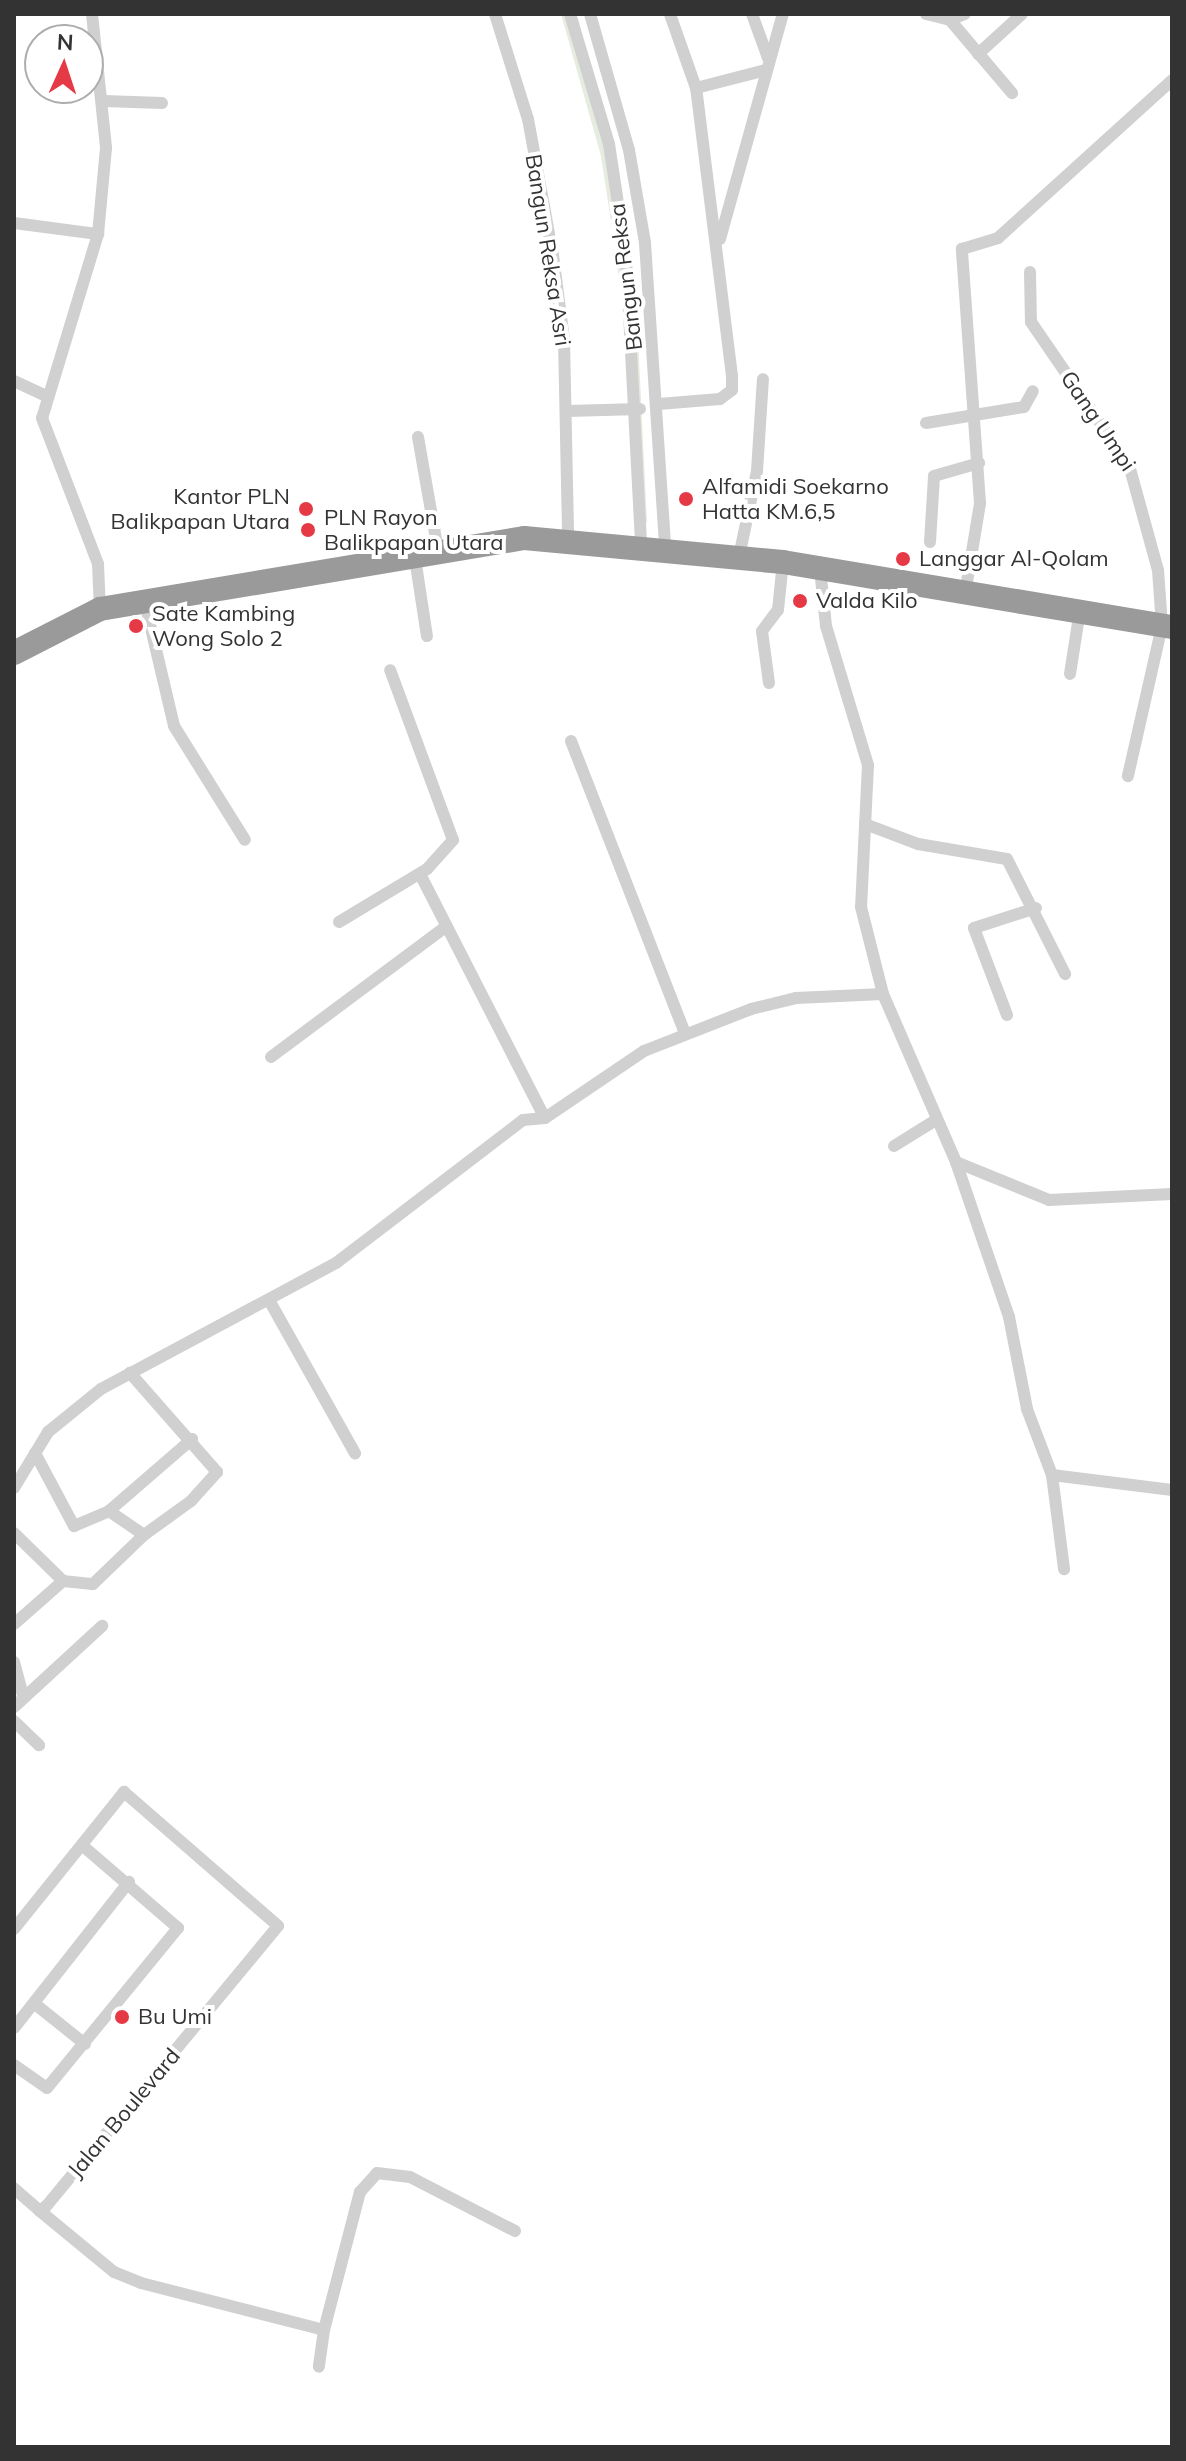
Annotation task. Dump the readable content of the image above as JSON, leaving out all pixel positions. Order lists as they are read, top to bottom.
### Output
{
  "streets": {
    "street": [
      "Bangun Reksa Asri",
      "Bangun Reksa",
      "Gang Umpi",
      "Jalan Boulevard"
    ]
  },
  "places": [
    "Alfamidi Soekarno Hatta KM.6,5",
    "Kantor PLN Balikpapan Utara",
    "PLN Rayon Balikpapan Utara",
    "Langgar Al-Qolam",
    "Valda Kilo",
    "Sate Kambing Wong Solo 2",
    "Bu Umi"
  ],
  "north": "top"
}
